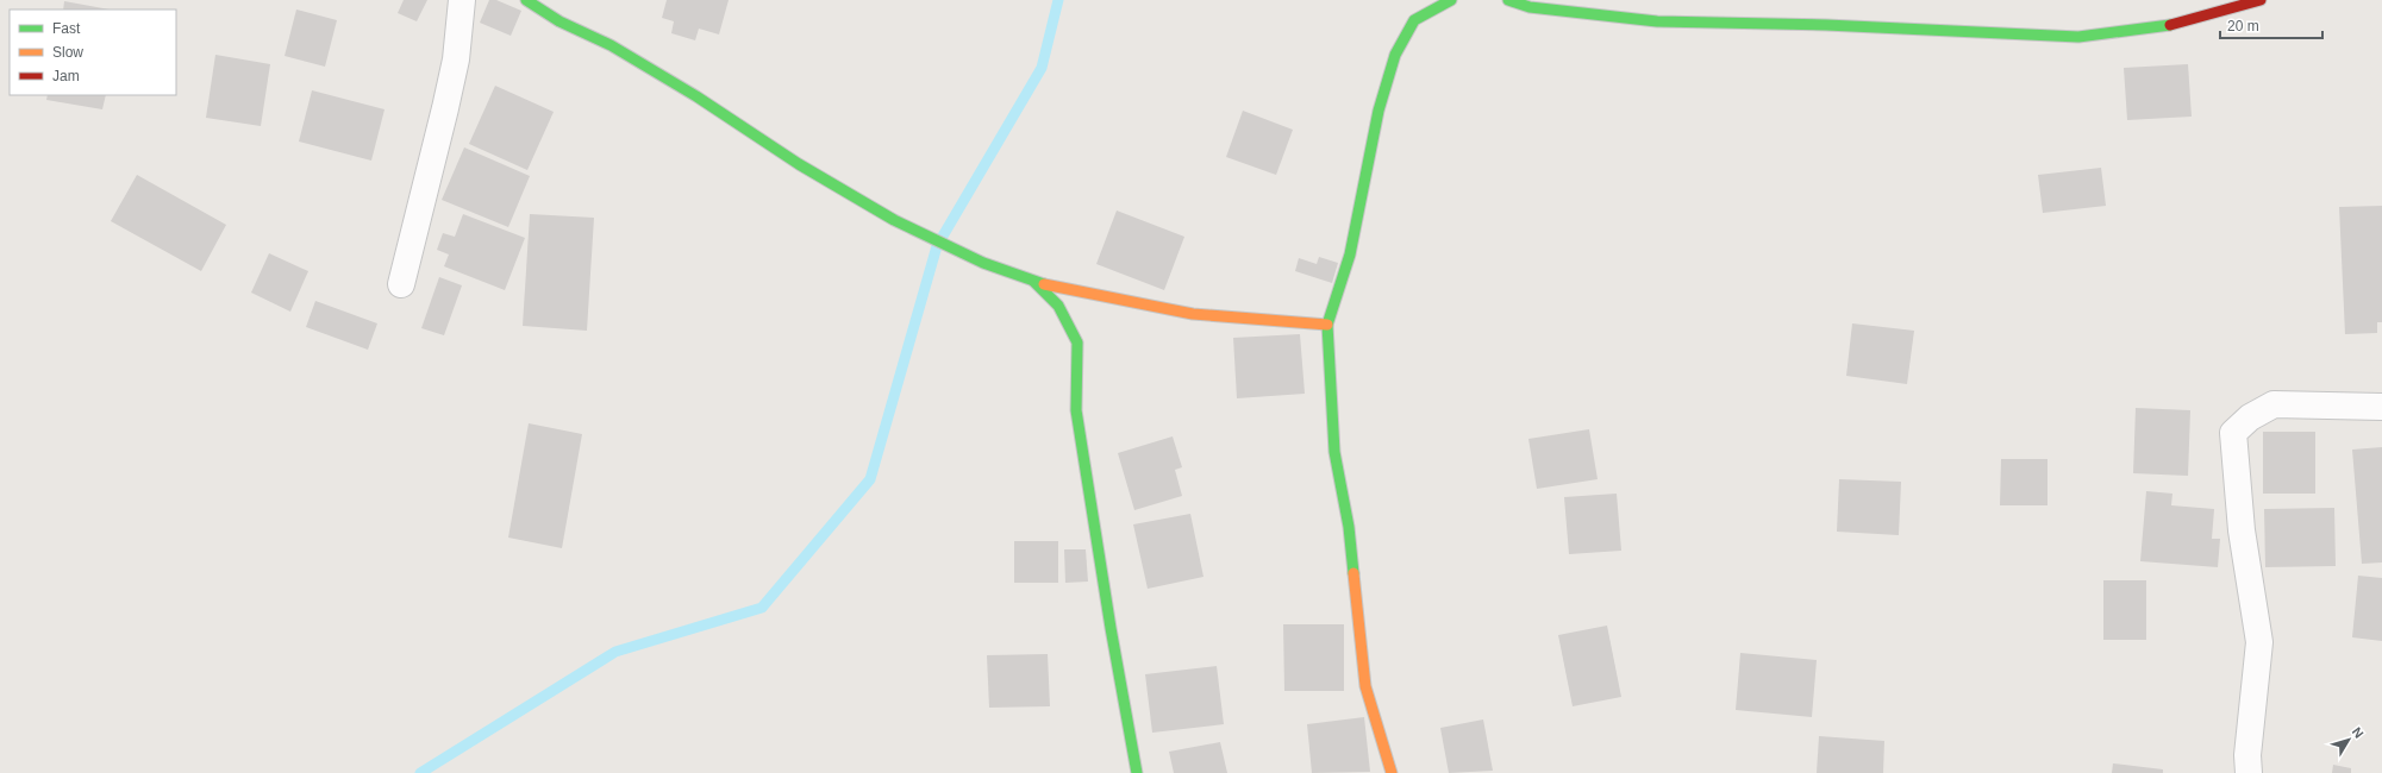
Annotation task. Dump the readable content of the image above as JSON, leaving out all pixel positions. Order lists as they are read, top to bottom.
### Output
{
  "legend": ["Fast", "Slow", "Jam"],
  "scale_bar": "20 m",
  "north": "top right"
}
